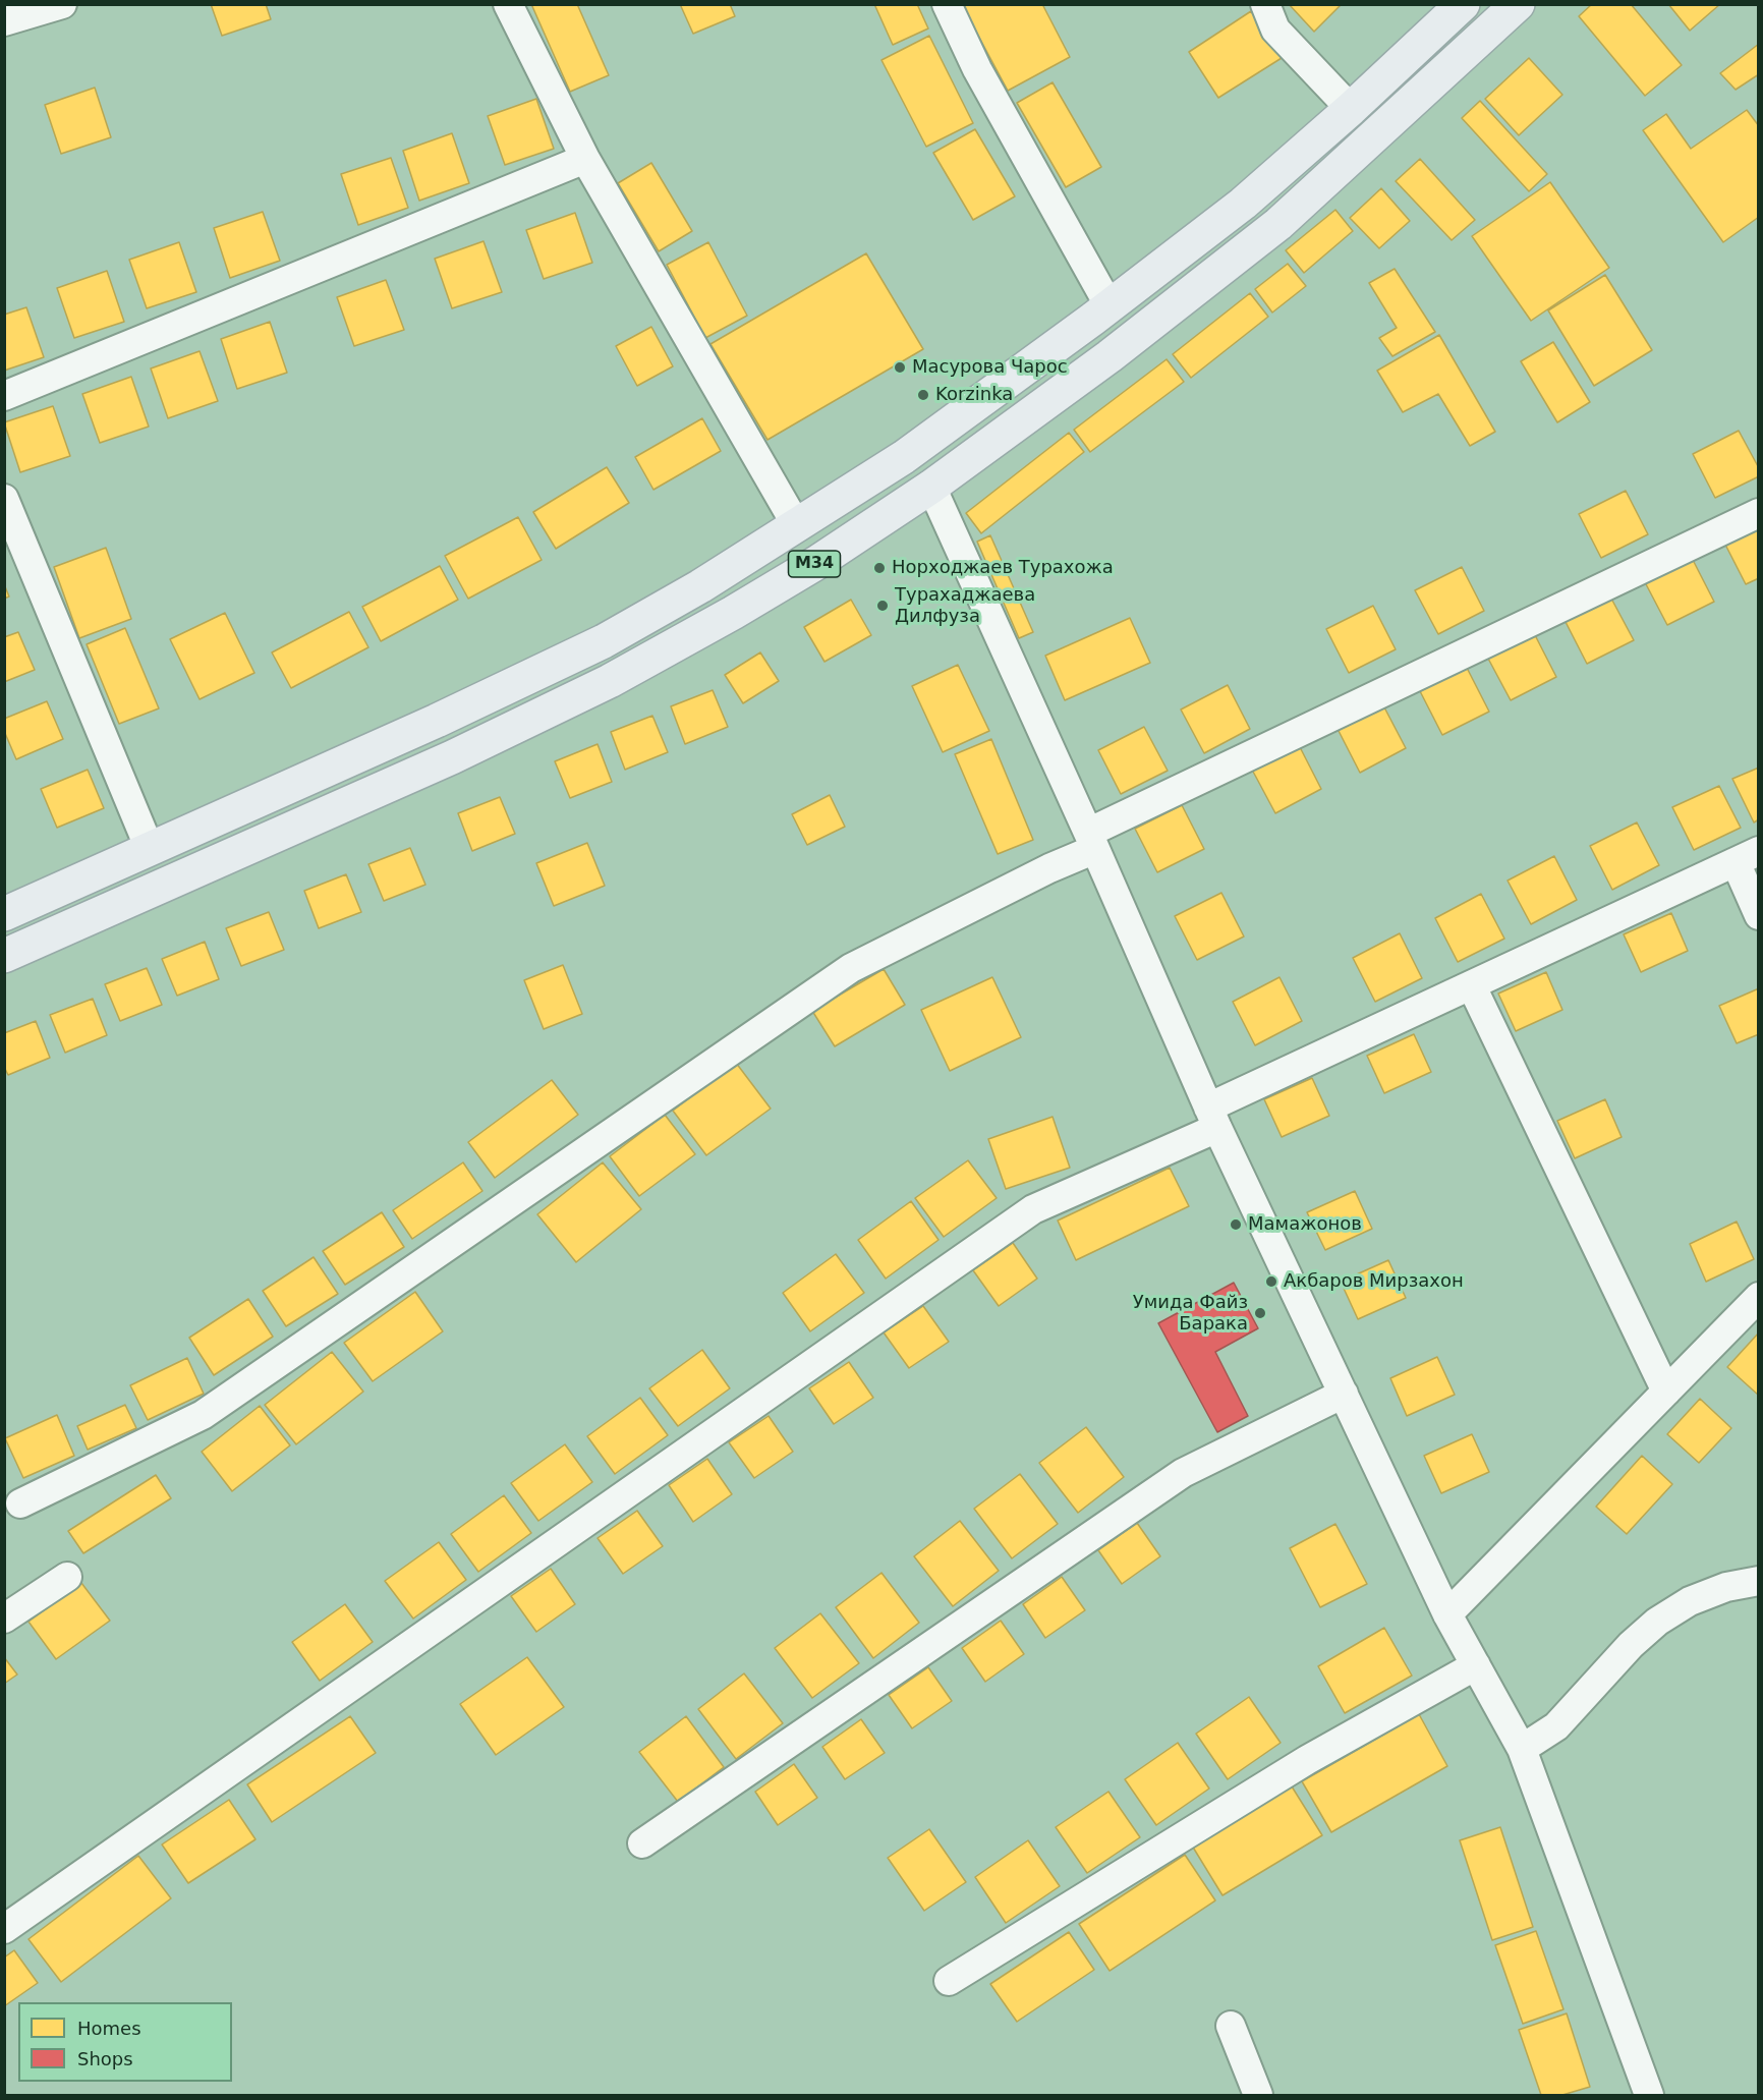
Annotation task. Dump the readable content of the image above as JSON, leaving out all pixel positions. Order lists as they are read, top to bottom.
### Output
{
  "streets": {
    "main road": ["M34"]
  },
  "places": [
    "Масурова Чарос",
    "Korzinka",
    "Норходжаев Турахожа",
    "Турахаджаева Дилфуза",
    "Мамажонов",
    "Акбаров Мирзахон",
    "Умида Файз Барака"
  ],
  "legend": ["Homes", "Shops"]
}
